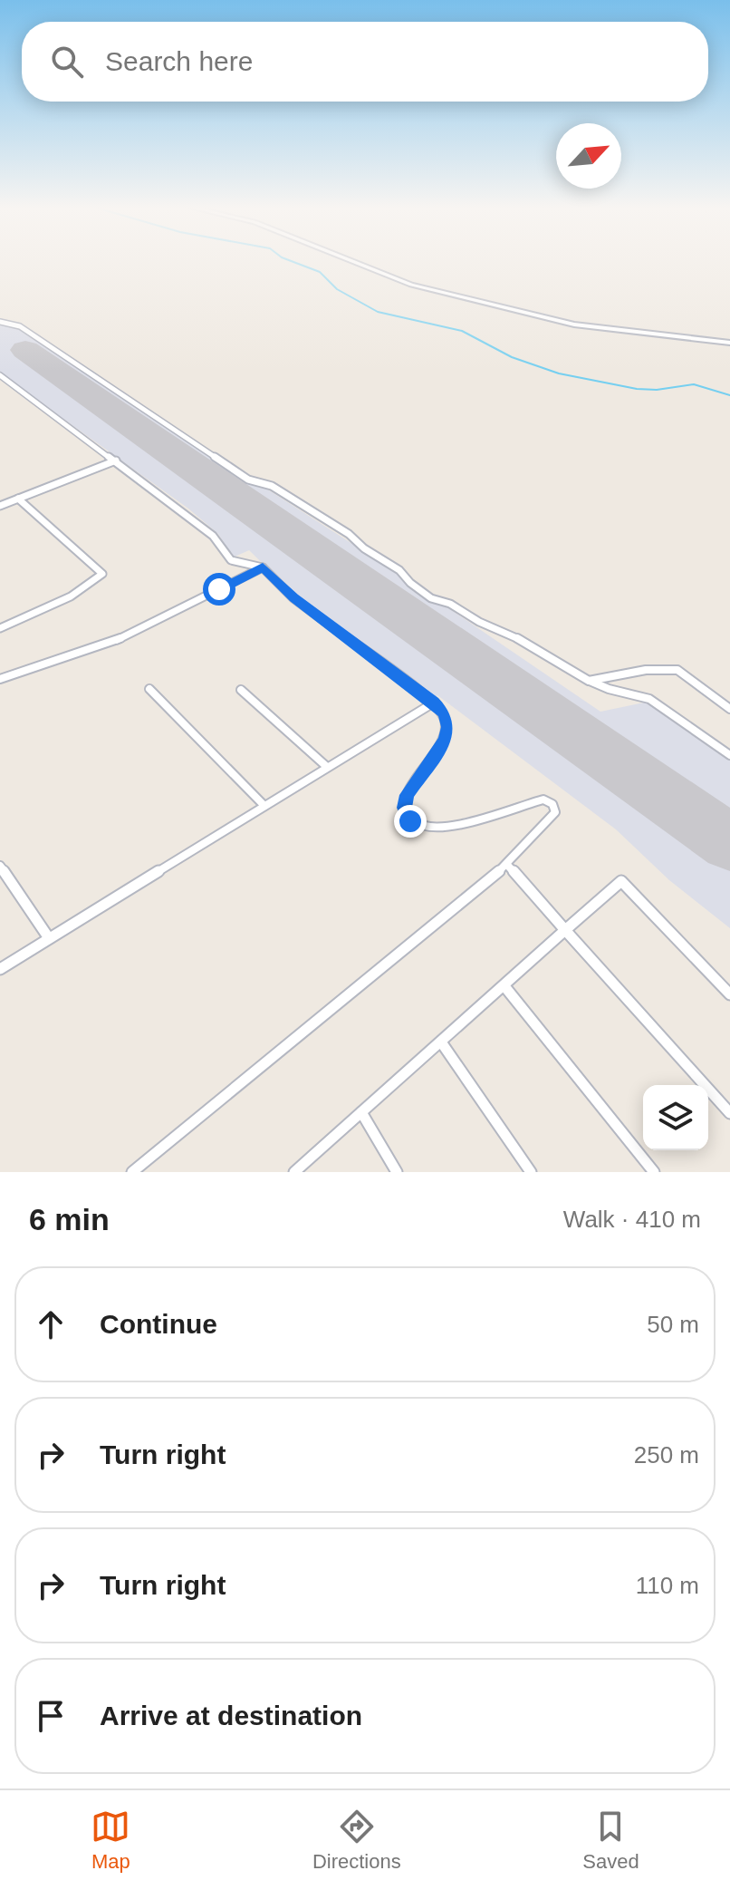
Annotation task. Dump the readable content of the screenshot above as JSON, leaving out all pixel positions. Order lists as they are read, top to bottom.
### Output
{
  "north": "top right",
  "page": {
    "search": "Search here",
    "heading": ["6 min", "Walk · 410 m"],
    "list": [
      ["Continue", "50 m"],
      ["Turn right", "250 m"],
      ["Turn right", "110 m"],
      "Arrive at destination"
    ],
    "nav": ["Map", "Directions", "Saved"]
  }
}
